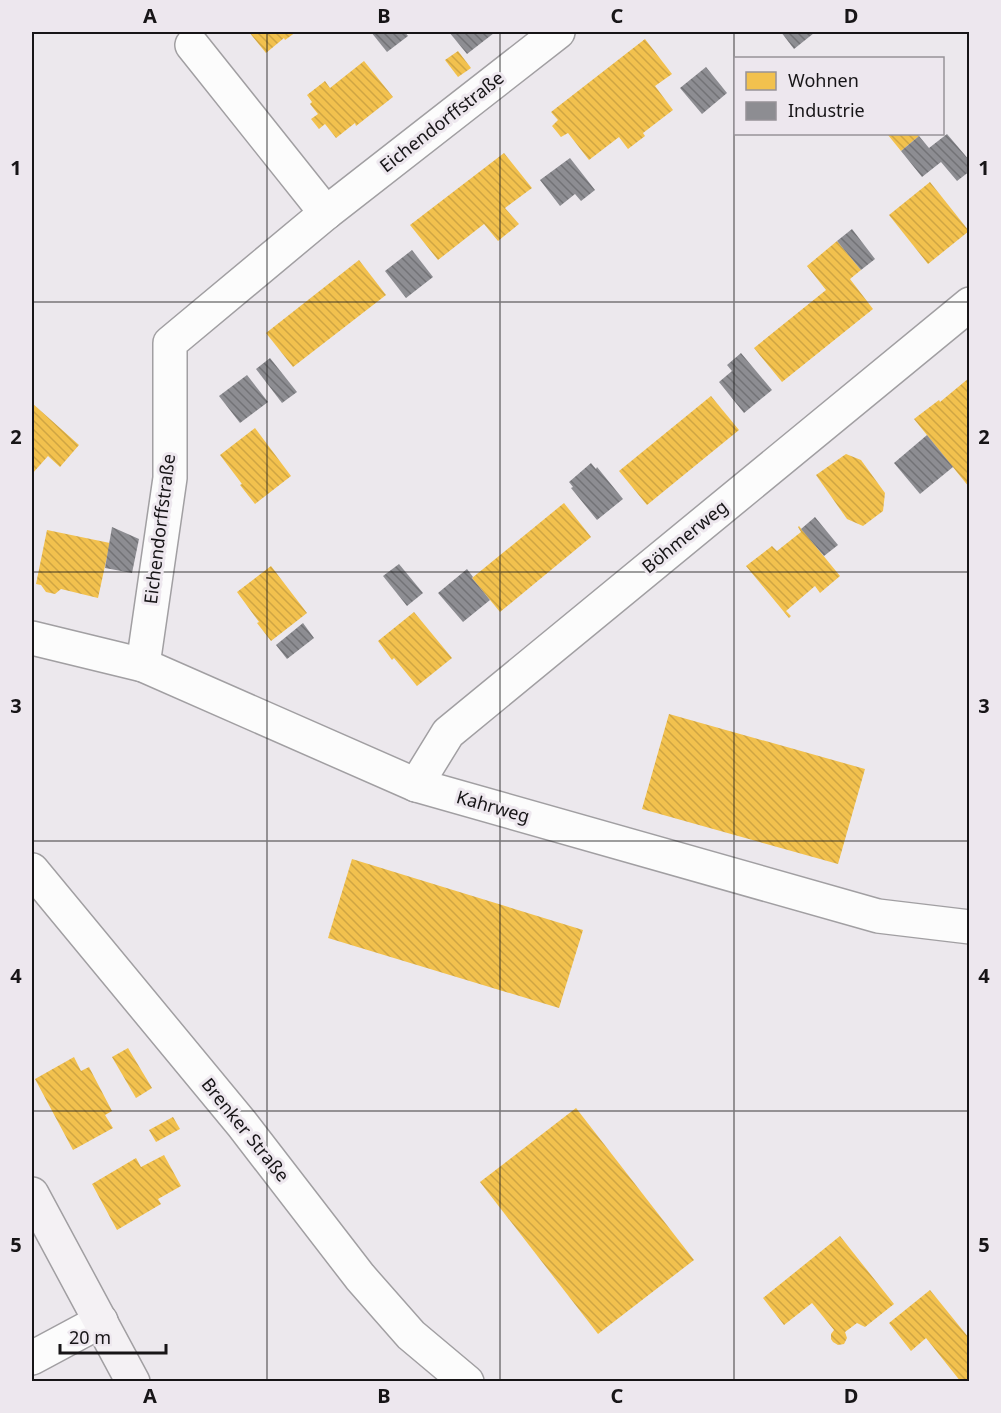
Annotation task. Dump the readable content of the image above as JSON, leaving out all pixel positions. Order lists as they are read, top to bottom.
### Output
{
  "streets": {
    "street": [
      "Eichendorffstraße",
      "Böhmerweg",
      "Kahrweg",
      "Brenker Straße"
    ]
  },
  "crossings": [
    ["Eichendorffstraße", "Kahrweg"],
    ["Böhmerweg", "Kahrweg"]
  ],
  "legend": ["Wohnen", "Industrie"],
  "scale_bar": "20 m",
  "grid": {
    "columns": [
      "A",
      "B",
      "C",
      "D"
    ],
    "rows": [
      "1",
      "2",
      "3",
      "4",
      "5"
    ]
  }
}
